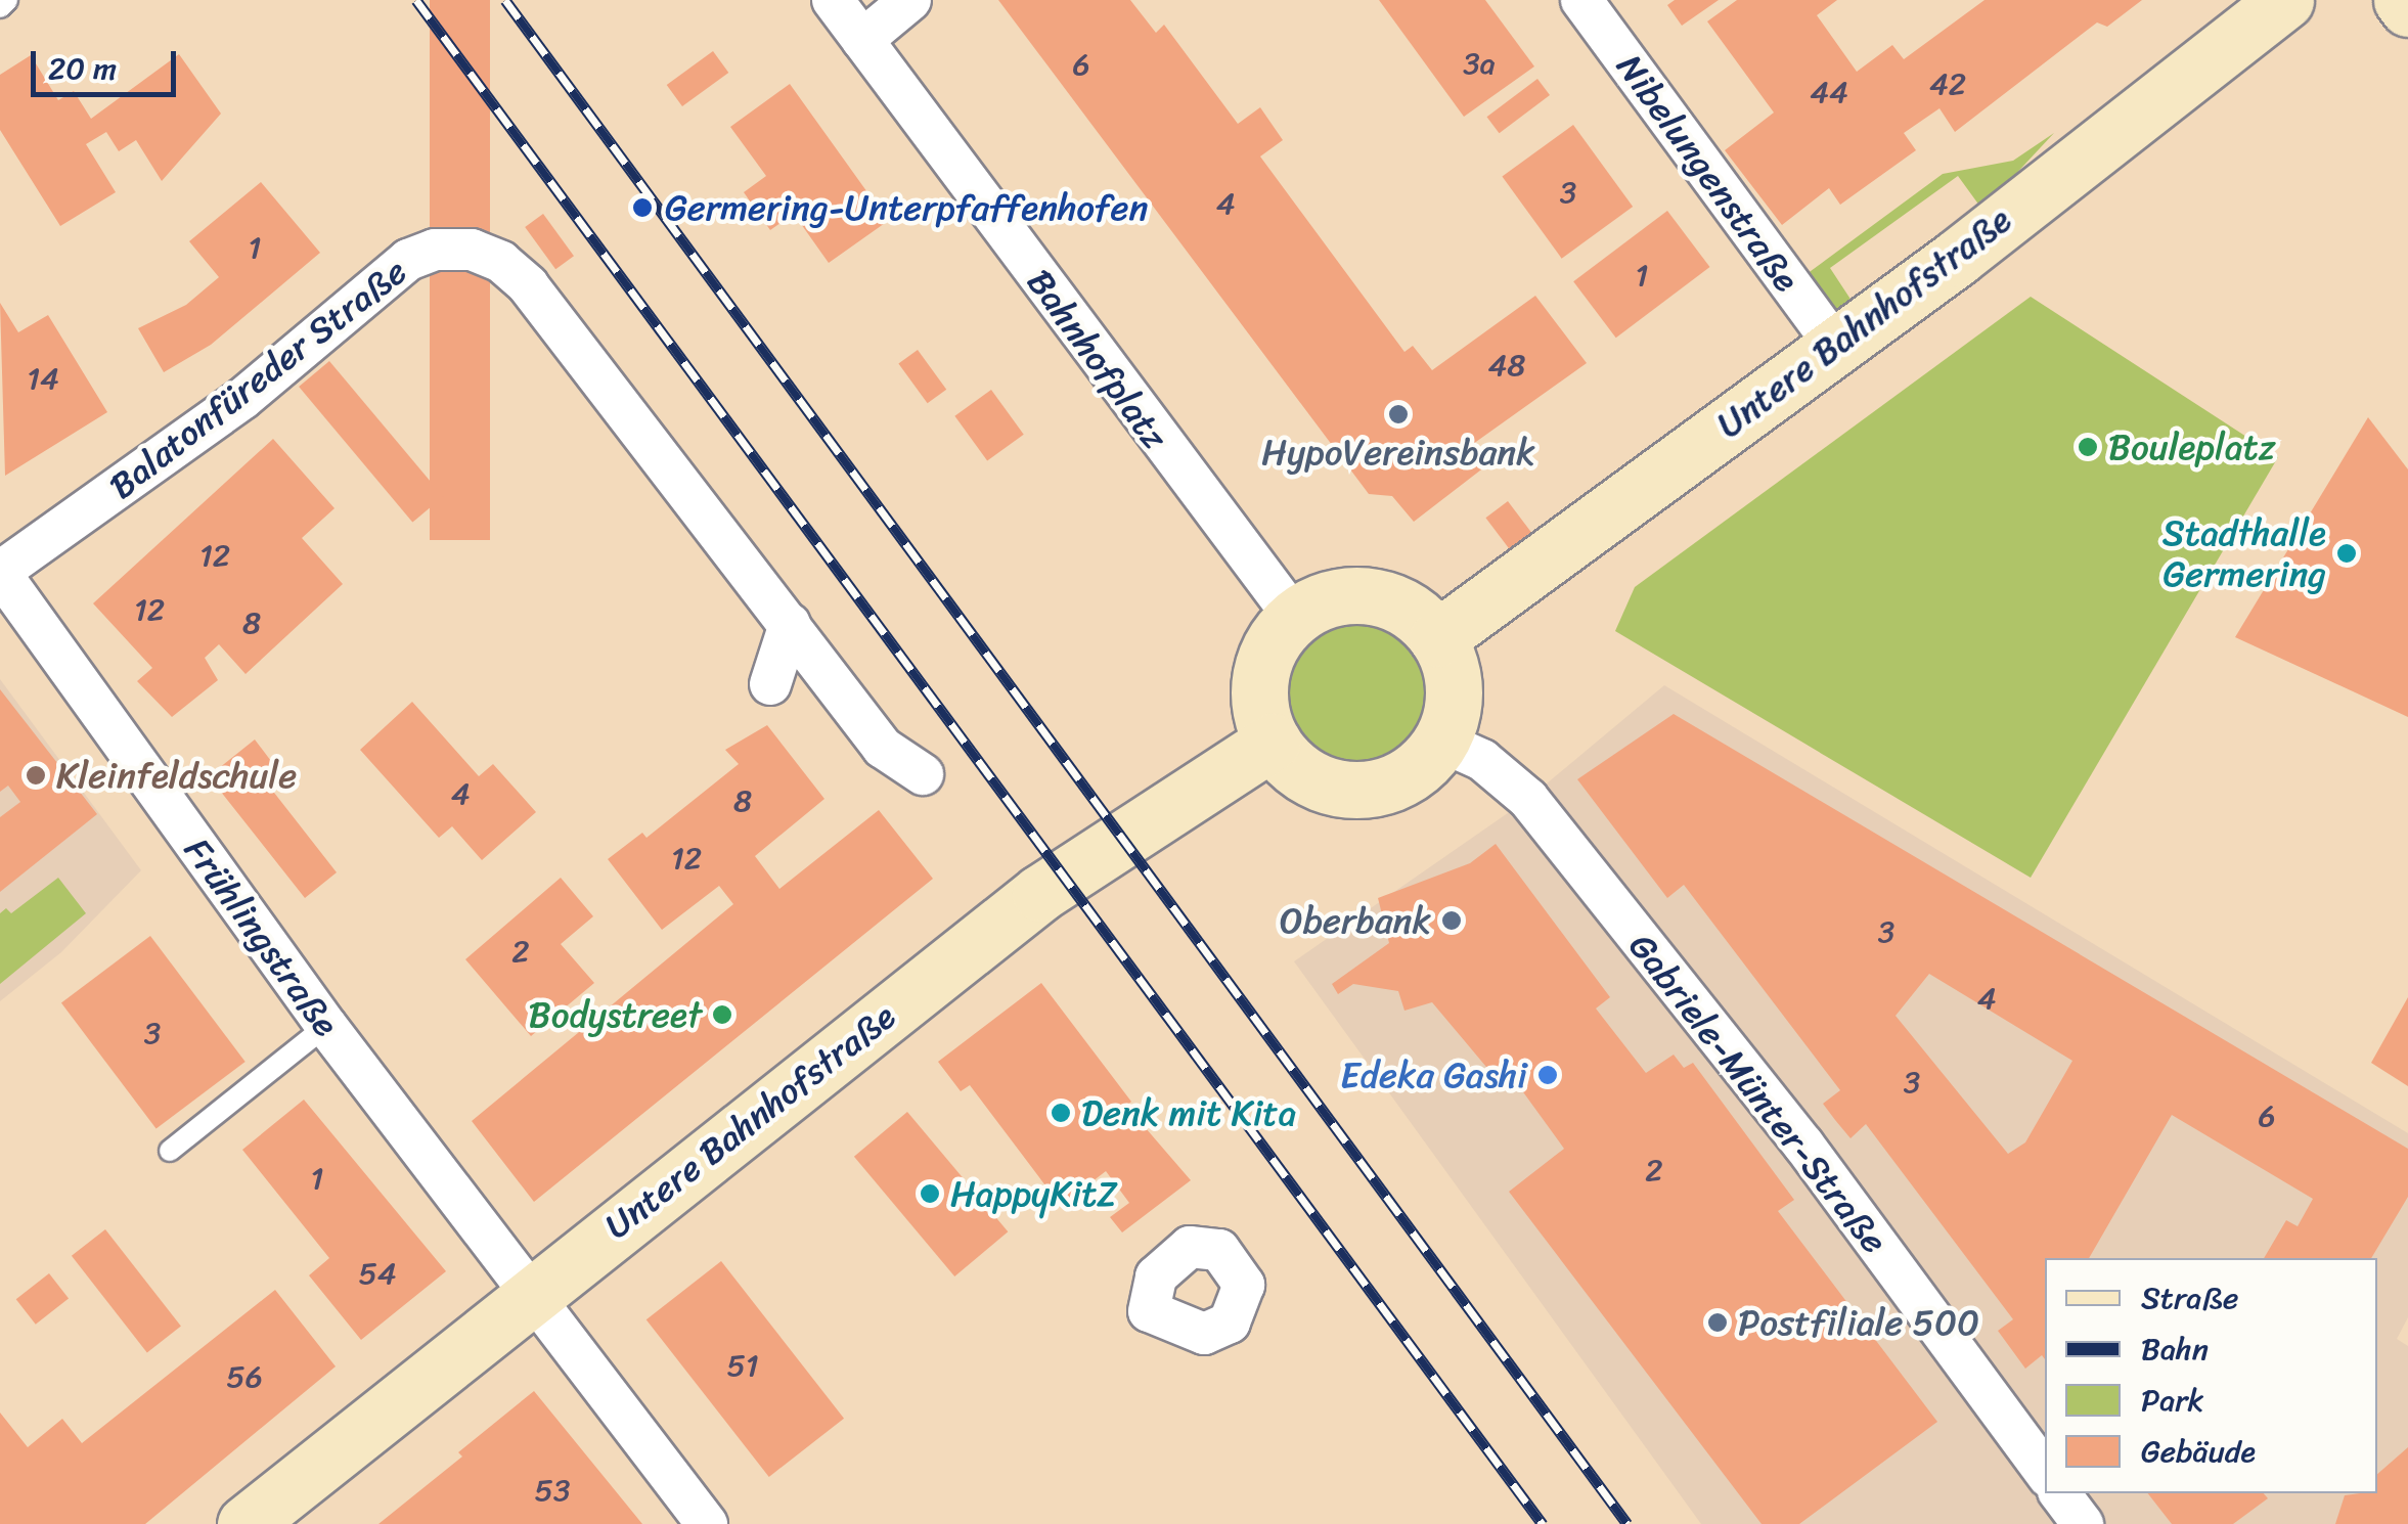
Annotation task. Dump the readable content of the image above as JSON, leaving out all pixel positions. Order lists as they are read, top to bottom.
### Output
{
  "streets": {
    "street": [
      "Nibelungenstraße",
      "Untere Bahnhofstraße",
      "Bahnhofplatz",
      "Balatonfüreder Straße",
      "Frühlingstraße",
      "Gabriele-Münter-Straße"
    ]
  },
  "crossings": [
    ["Nibelungenstraße", "Untere Bahnhofstraße"],
    ["Untere Bahnhofstraße", "Bahnhofplatz"],
    ["Untere Bahnhofstraße", "Frühlingstraße"],
    ["Untere Bahnhofstraße", "Gabriele-Münter-Straße"],
    ["Bahnhofplatz", "Gabriele-Münter-Straße"],
    ["Balatonfüreder Straße", "Frühlingstraße"]
  ],
  "places": [
    "Germering-Unterpfaffenhofen",
    "HypoVereinsbank",
    "Bouleplatz",
    "Stadthalle Germering",
    "Kleinfeldschule",
    "Oberbank",
    "Bodystreet",
    "Edeka Gashi",
    "Denk mit Kita",
    "HappyKitZ",
    "Postfiliale 500"
  ],
  "house_numbers": [
    "3a",
    "6",
    "42",
    "44",
    "3",
    "4",
    "1",
    "1",
    "48",
    "14",
    "12",
    "12",
    "8",
    "4",
    "8",
    "12",
    "3",
    "2",
    "4",
    "3",
    "3",
    "6",
    "2",
    "1",
    "54",
    "51",
    "56",
    "53"
  ],
  "legend": [
    "Straße",
    "Bahn",
    "Park",
    "Gebäude"
  ],
  "scale_bar": "20 m"
}
